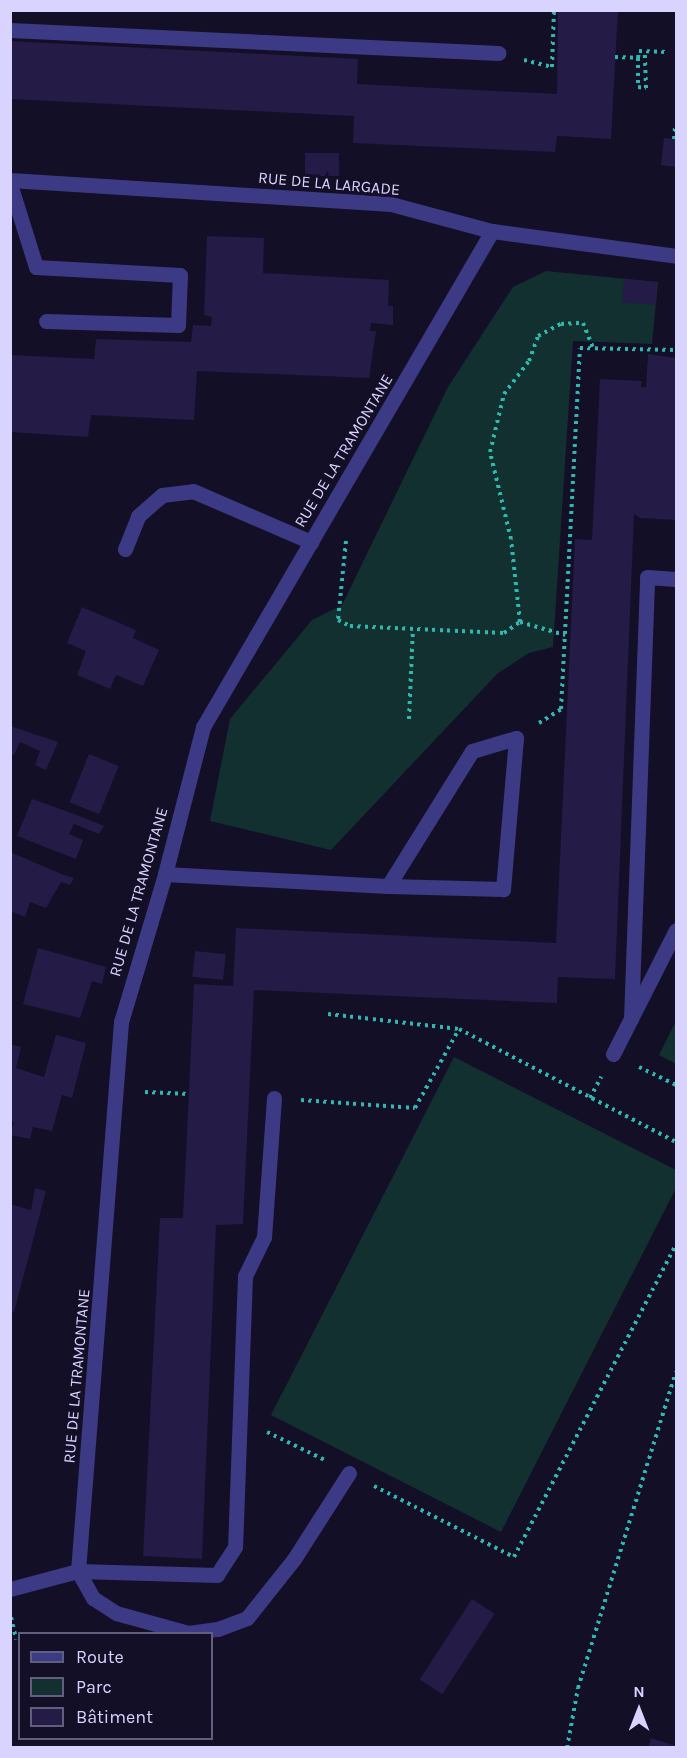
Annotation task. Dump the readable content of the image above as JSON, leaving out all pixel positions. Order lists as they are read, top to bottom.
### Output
{
  "streets": {
    "street": ["RUE DE LA LARGADE", "RUE DE LA TRAMONTANE"]
  },
  "crossings": [
    ["RUE DE LA LARGADE", "RUE DE LA TRAMONTANE"]
  ],
  "legend": ["Route", "Parc", "Bâtiment"],
  "north": "top"
}
